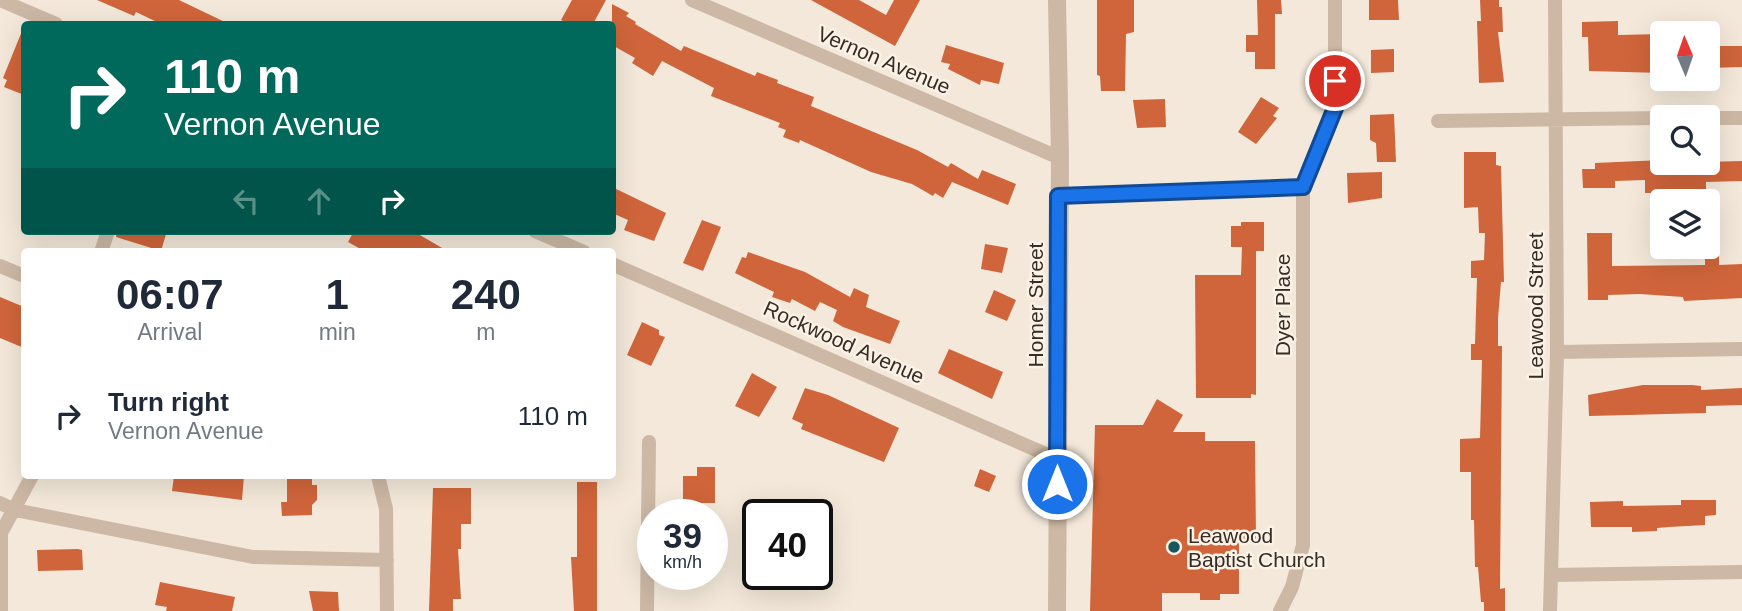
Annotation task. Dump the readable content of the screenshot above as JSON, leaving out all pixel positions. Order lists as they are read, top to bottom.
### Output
{
  "streets": {
    "street": [
      "Vernon Avenue",
      "Homer Street",
      "Dyer Place",
      "Leawood Street",
      "Rockwood Avenue"
    ]
  },
  "crossings": [
    ["Vernon Avenue", "Homer Street"],
    ["Homer Street", "Rockwood Avenue"]
  ],
  "places": ["Leawood Baptist Church"],
  "north": "top",
  "page": {
    "turn": ["110 m", "Vernon Avenue"],
    "eta": [
      "06:07",
      "Arrival",
      "1",
      "min",
      "240",
      "m"
    ],
    "list": [
      {
        "name": "Turn right",
        "note": "Vernon Avenue",
        "value": "110 m"
      }
    ],
    "speed": "39 km/h",
    "limit": "40"
  }
}
